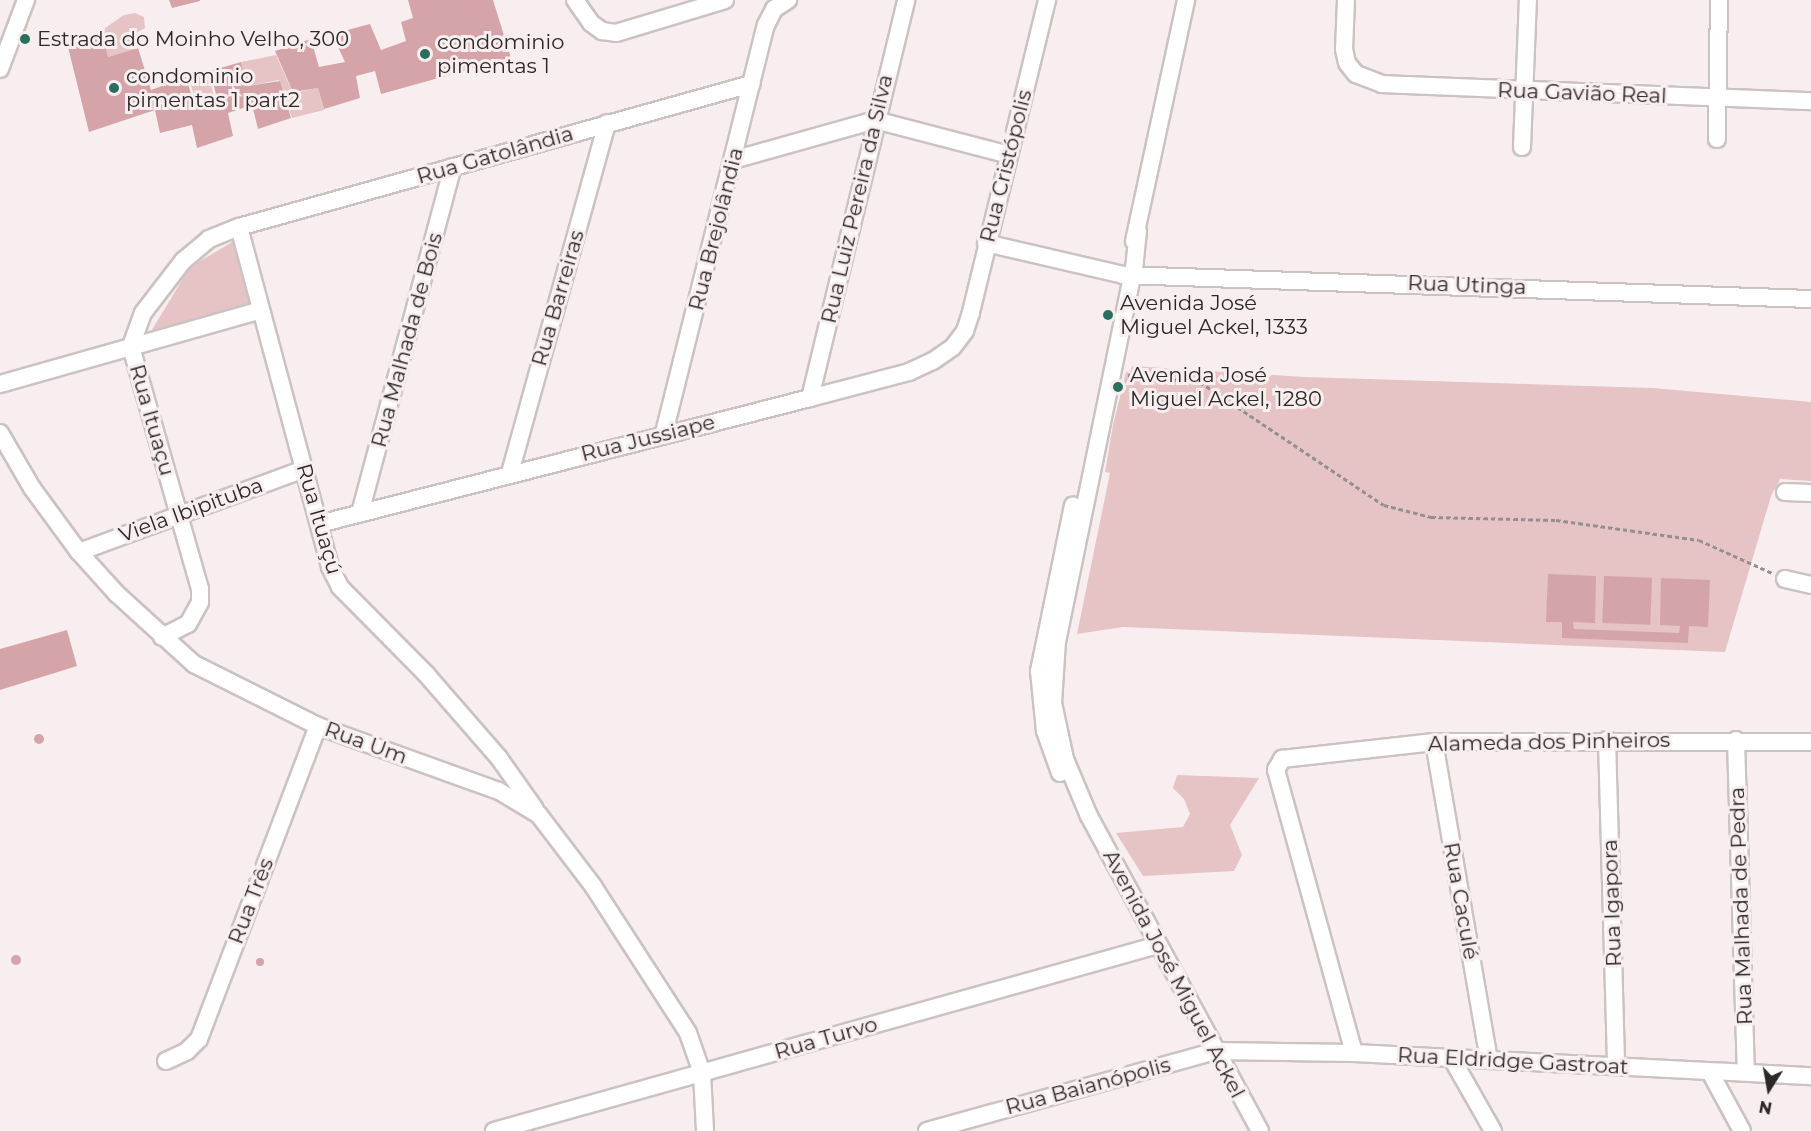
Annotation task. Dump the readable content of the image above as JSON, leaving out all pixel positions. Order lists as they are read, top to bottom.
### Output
{
  "streets": {
    "street": [
      "Rua Gavião Real",
      "Rua Gatolândia",
      "Rua Cristópolis",
      "Rua Luiz Pereira da Silva",
      "Rua Brejolândia",
      "Rua Utinga",
      "Rua Barreiras",
      "Rua Malhada de Bois",
      "Rua Ituaçu",
      "Rua Jussiape",
      "Viela Ibipituba",
      "Rua Ituaçú",
      "Alameda dos Pinheiros",
      "Rua Um",
      "Rua Três",
      "Rua Caculé",
      "Rua Igapora",
      "Rua Malhada de Pedra",
      "Avenida José Miguel Ackel",
      "Rua Turvo",
      "Rua Eldridge Gastroat",
      "Rua Baianópolis"
    ]
  },
  "crossings": [
    ["Rua Gatolândia", "Rua Brejolândia"],
    ["Rua Gatolândia", "Rua Barreiras"],
    ["Rua Gatolândia", "Rua Malhada de Bois"],
    ["Rua Gatolândia", "Rua Ituaçu"],
    ["Rua Gatolândia", "Rua Ituaçú"],
    ["Rua Cristópolis", "Rua Utinga"],
    ["Rua Cristópolis", "Rua Jussiape"],
    ["Rua Luiz Pereira da Silva", "Rua Jussiape"],
    ["Rua Brejolândia", "Rua Jussiape"],
    ["Rua Utinga", "Avenida José Miguel Ackel"],
    ["Rua Barreiras", "Rua Jussiape"],
    ["Rua Malhada de Bois", "Rua Jussiape"],
    ["Rua Ituaçu", "Viela Ibipituba"],
    ["Rua Ituaçu", "Rua Ituaçú"],
    ["Rua Ituaçu", "Rua Um"],
    ["Rua Jussiape", "Rua Ituaçú"],
    ["Viela Ibipituba", "Rua Ituaçú"],
    ["Viela Ibipituba", "Rua Um"],
    ["Rua Ituaçú", "Rua Um"],
    ["Alameda dos Pinheiros", "Rua Caculé"],
    ["Alameda dos Pinheiros", "Rua Igapora"],
    ["Alameda dos Pinheiros", "Rua Malhada de Pedra"],
    ["Alameda dos Pinheiros", "Rua Eldridge Gastroat"],
    ["Rua Um", "Rua Três"],
    ["Rua Um", "Rua Turvo"],
    ["Rua Caculé", "Rua Eldridge Gastroat"],
    ["Rua Igapora", "Rua Eldridge Gastroat"],
    ["Rua Malhada de Pedra", "Rua Eldridge Gastroat"],
    ["Avenida José Miguel Ackel", "Rua Turvo"],
    ["Avenida José Miguel Ackel", "Rua Eldridge Gastroat"],
    ["Avenida José Miguel Ackel", "Rua Baianópolis"],
    ["Rua Eldridge Gastroat", "Rua Baianópolis"]
  ],
  "places": [
    "Estrada do Moinho Velho, 300",
    "condominio pimentas 1",
    "condominio pimentas 1 part2",
    "Avenida José Miguel Ackel, 1333",
    "Avenida José Miguel Ackel, 1280"
  ],
  "north": "bottom"
}
